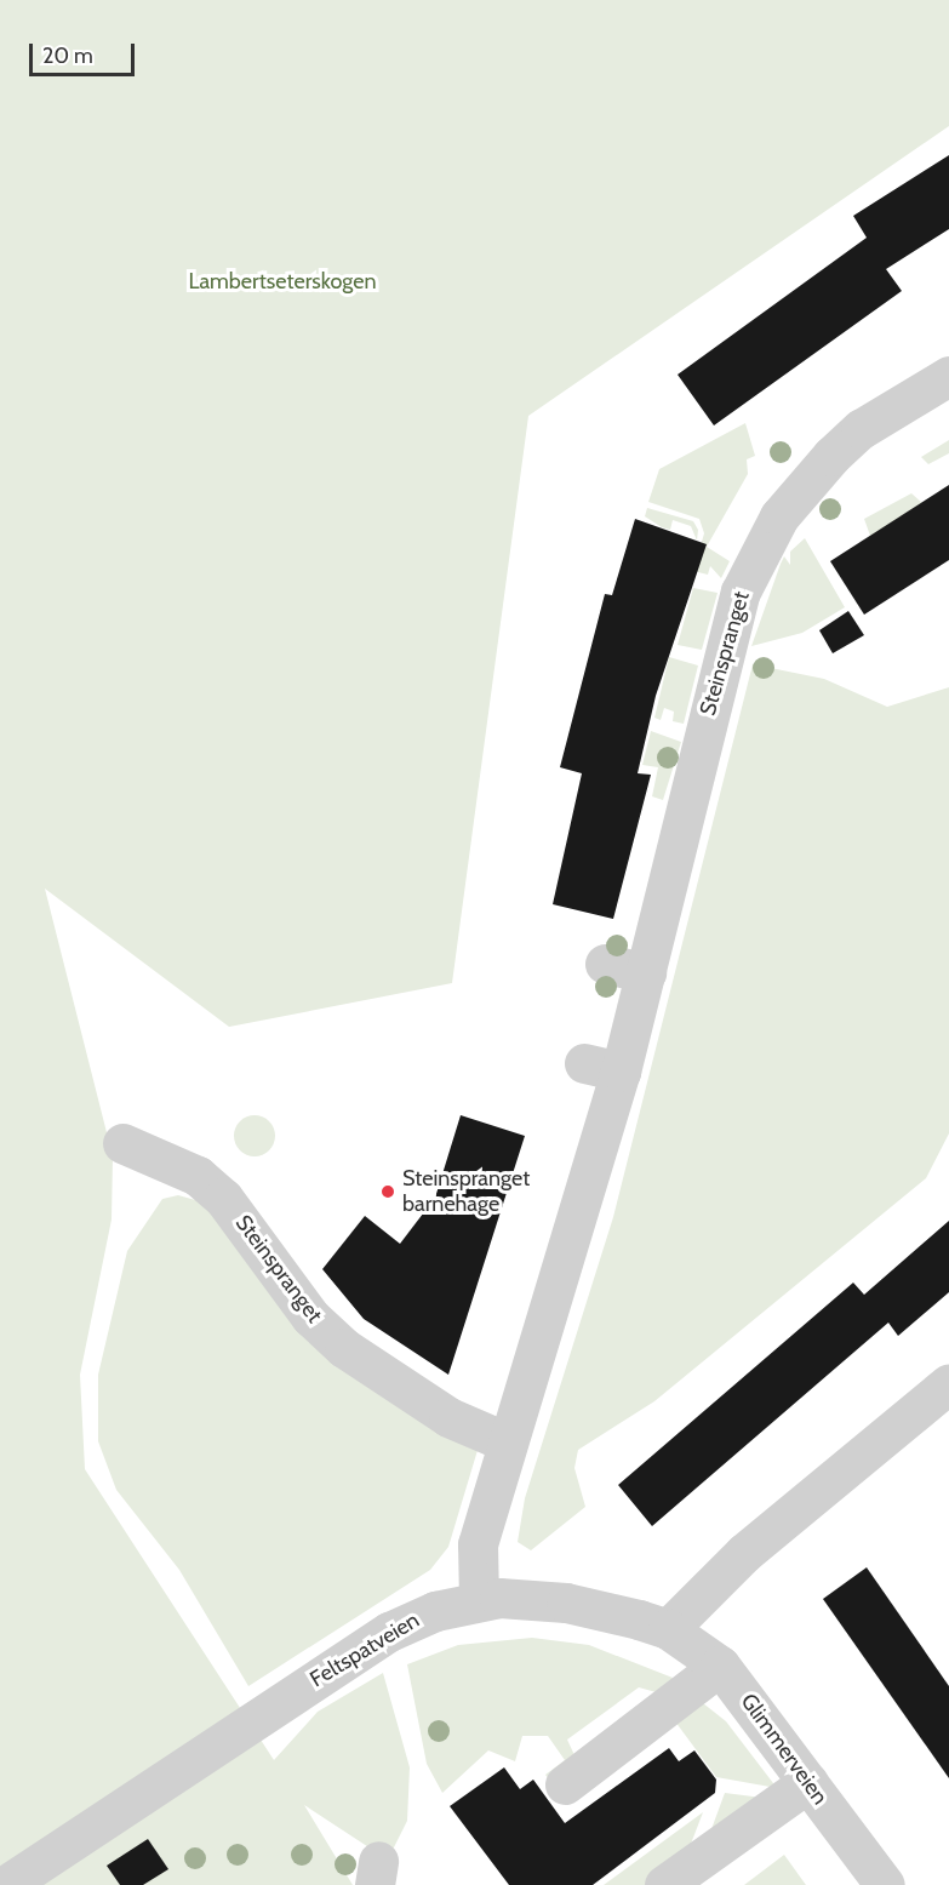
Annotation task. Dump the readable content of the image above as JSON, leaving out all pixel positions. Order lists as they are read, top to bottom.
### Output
{
  "streets": {
    "street": ["Steinspranget", "Feltspatveien", "Glimmerveien"]
  },
  "crossings": [
    ["Steinspranget", "Feltspatveien"],
    ["Feltspatveien", "Glimmerveien"]
  ],
  "parks": ["Lambertseterskogen"],
  "places": ["Steinspranget barnehage"],
  "scale_bar": "20 m"
}
